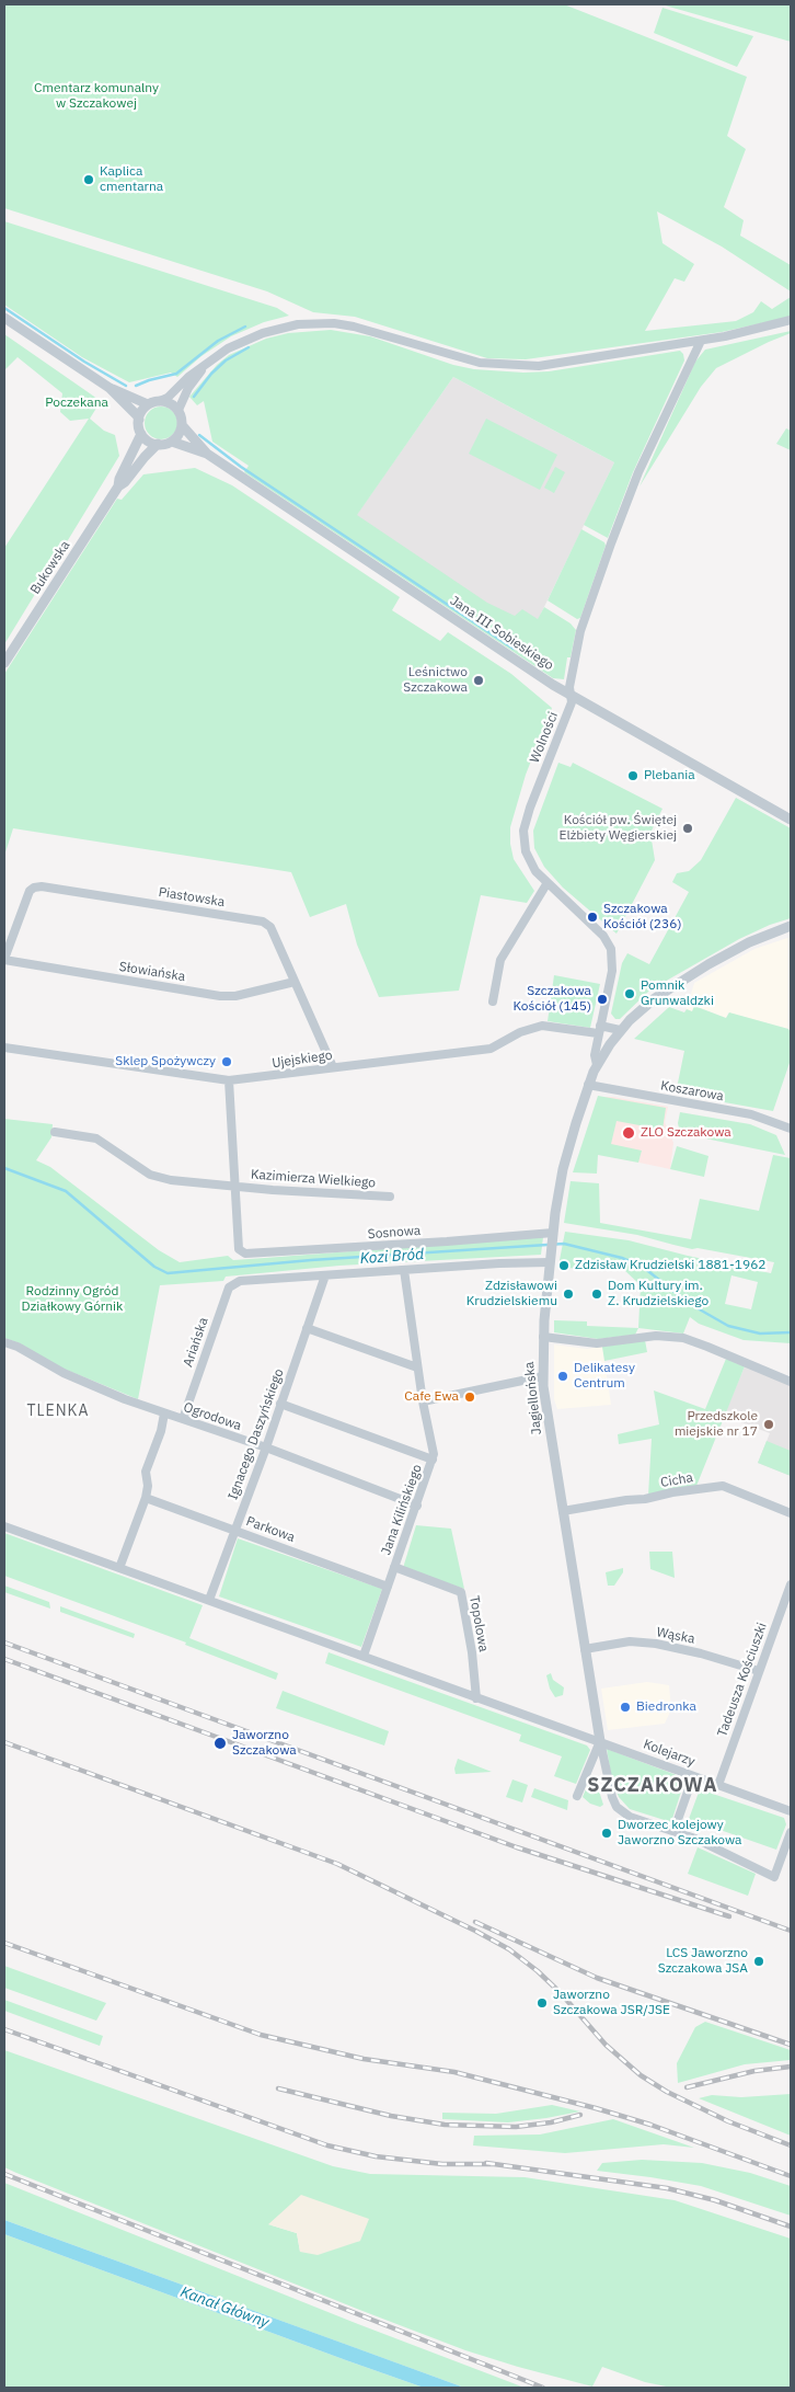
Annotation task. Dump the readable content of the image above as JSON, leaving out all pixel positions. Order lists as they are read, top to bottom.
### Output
{
  "streets": {
    "street": [
      "Bukowska",
      "Jana III Sobieskiego",
      "Wolności",
      "Piastowska",
      "Słowiańska",
      "Ujejskiego",
      "Koszarowa",
      "Kazimierza Wielkiego",
      "Sosnowa",
      "Ariańska",
      "Jagiellońska",
      "Ogrodowa",
      "Ignacego Daszyńskiego",
      "Cicha",
      "Jana Kilińskiego",
      "Parkowa",
      "Topolowa",
      "Wąska",
      "Tadeusza Kościuszki",
      "Kolejarzy"
    ]
  },
  "crossings": [
    ["Jana III Sobieskiego", "Wolności"],
    ["Wolności", "Ujejskiego"],
    ["Wolności", "Jagiellońska"],
    ["Piastowska", "Słowiańska"],
    ["Piastowska", "Ujejskiego"],
    ["Ujejskiego", "Kazimierza Wielkiego"],
    ["Ujejskiego", "Jagiellońska"],
    ["Koszarowa", "Jagiellońska"],
    ["Kazimierza Wielkiego", "Sosnowa"],
    ["Sosnowa", "Jagiellońska"],
    ["Ariańska", "Ogrodowa"],
    ["Ariańska", "Ignacego Daszyńskiego"],
    ["Jagiellońska", "Cicha"],
    ["Jagiellońska", "Wąska"],
    ["Jagiellońska", "Kolejarzy"],
    ["Ogrodowa", "Ignacego Daszyńskiego"],
    ["Ogrodowa", "Jana Kilińskiego"],
    ["Ignacego Daszyńskiego", "Parkowa"],
    ["Ignacego Daszyńskiego", "Kolejarzy"],
    ["Jana Kilińskiego", "Parkowa"],
    ["Jana Kilińskiego", "Topolowa"],
    ["Jana Kilińskiego", "Kolejarzy"],
    ["Topolowa", "Kolejarzy"],
    ["Wąska", "Tadeusza Kościuszki"],
    ["Tadeusza Kościuszki", "Kolejarzy"]
  ],
  "districts": ["TLENKA", "SZCZAKOWA"],
  "water": ["Kozi Bród", "Kanał Główny"],
  "parks": ["Cmentarz komunalny w Szczakowej", "Poczekana", "Rodzinny Ogród Działkowy Górnik"],
  "places": [
    "Kaplica cmentarna",
    "Leśnictwo Szczakowa",
    "Plebania",
    "Kościół pw. Świętej Elżbiety Węgierskiej",
    "Szczakowa Kościół (236)",
    "Pomnik Grunwaldzki",
    "Szczakowa Kościół (145)",
    "Sklep Spożywczy",
    "ZLO Szczakowa",
    "Zdzisław Krudzielski 1881-1962",
    "Zdzisławowi Krudzielskiemu",
    "Dom Kultury im. Z. Krudzielskiego",
    "Delikatesy Centrum",
    "Cafe Ewa",
    "Przedszkole miejskie nr 17",
    "Biedronka",
    "Jaworzno Szczakowa",
    "Dworzec kolejowy Jaworzno Szczakowa",
    "LCS Jaworzno Szczakowa JSA",
    "Jaworzno Szczakowa JSR/JSE"
  ]
}
